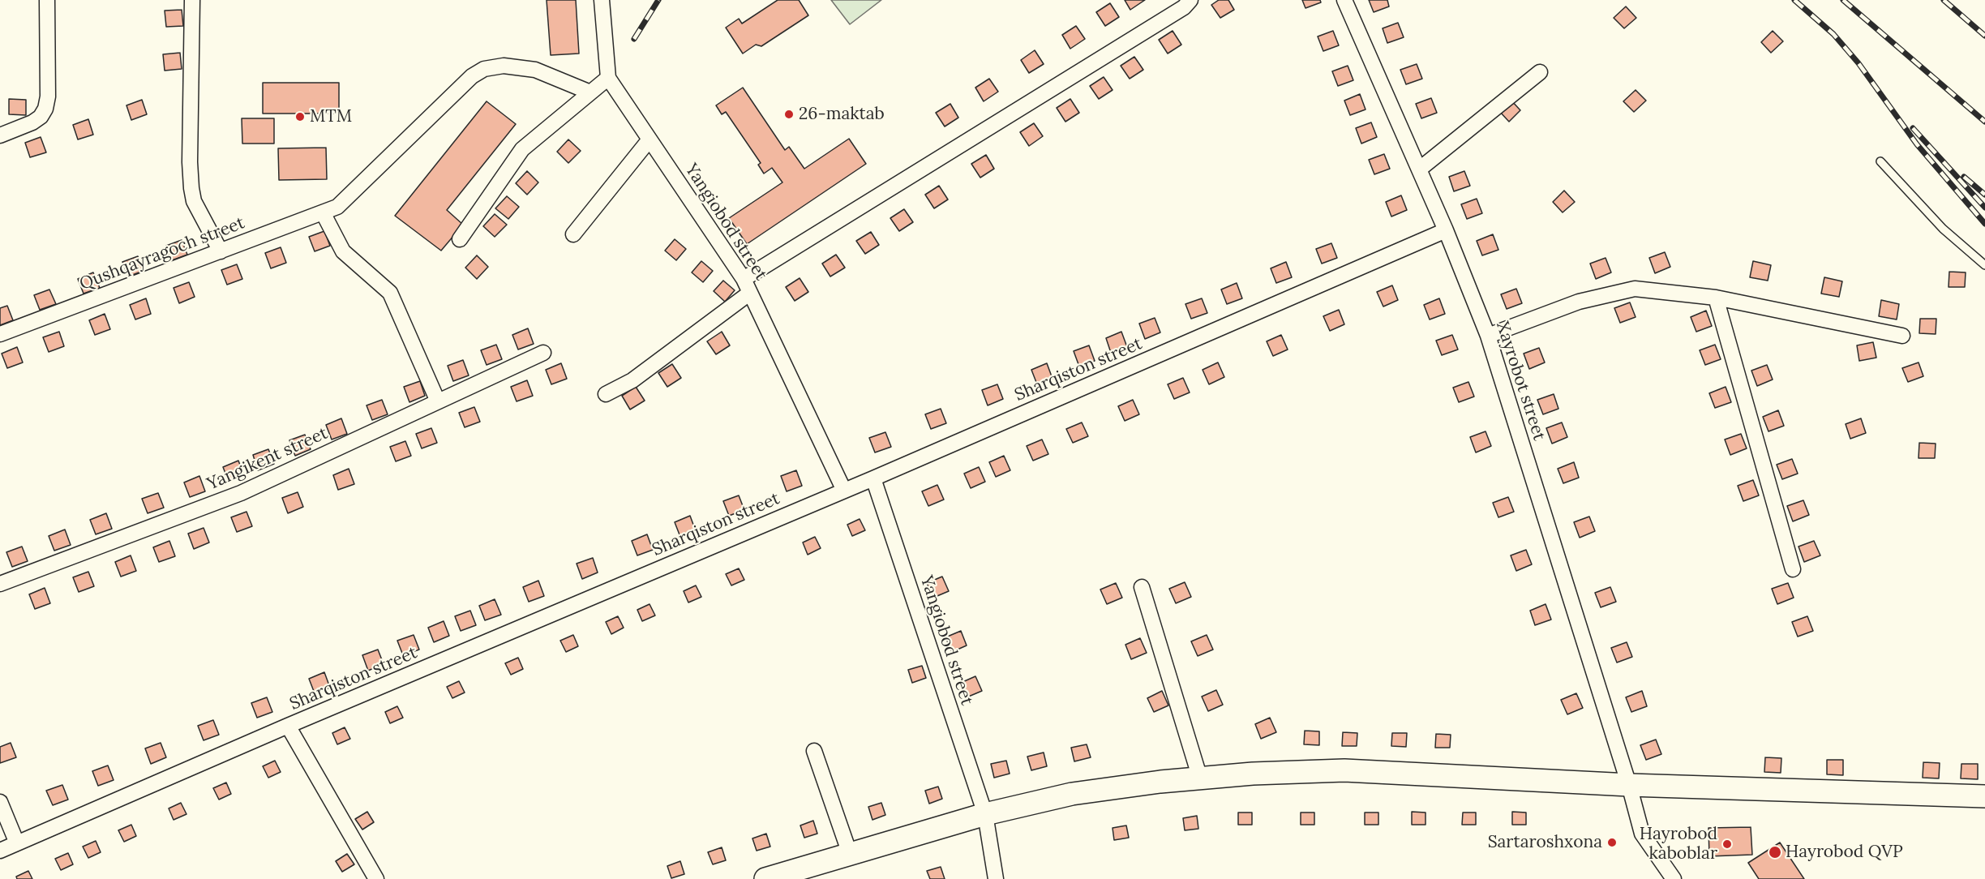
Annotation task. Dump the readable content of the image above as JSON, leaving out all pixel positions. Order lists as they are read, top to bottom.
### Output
{
  "streets": {
    "street": [
      "Yangiobod street",
      "Qushqayragoch street",
      "Sharqiston street",
      "Xayrobot street",
      "Yangikent street"
    ]
  },
  "crossings": [
    ["Yangiobod street", "Sharqiston street"],
    ["Sharqiston street", "Xayrobot street"]
  ],
  "places": [
    "26-maktab",
    "MTM",
    "Sartaroshxona",
    "Hayrobod kaboblar",
    "Hayrobod QVP"
  ]
}
